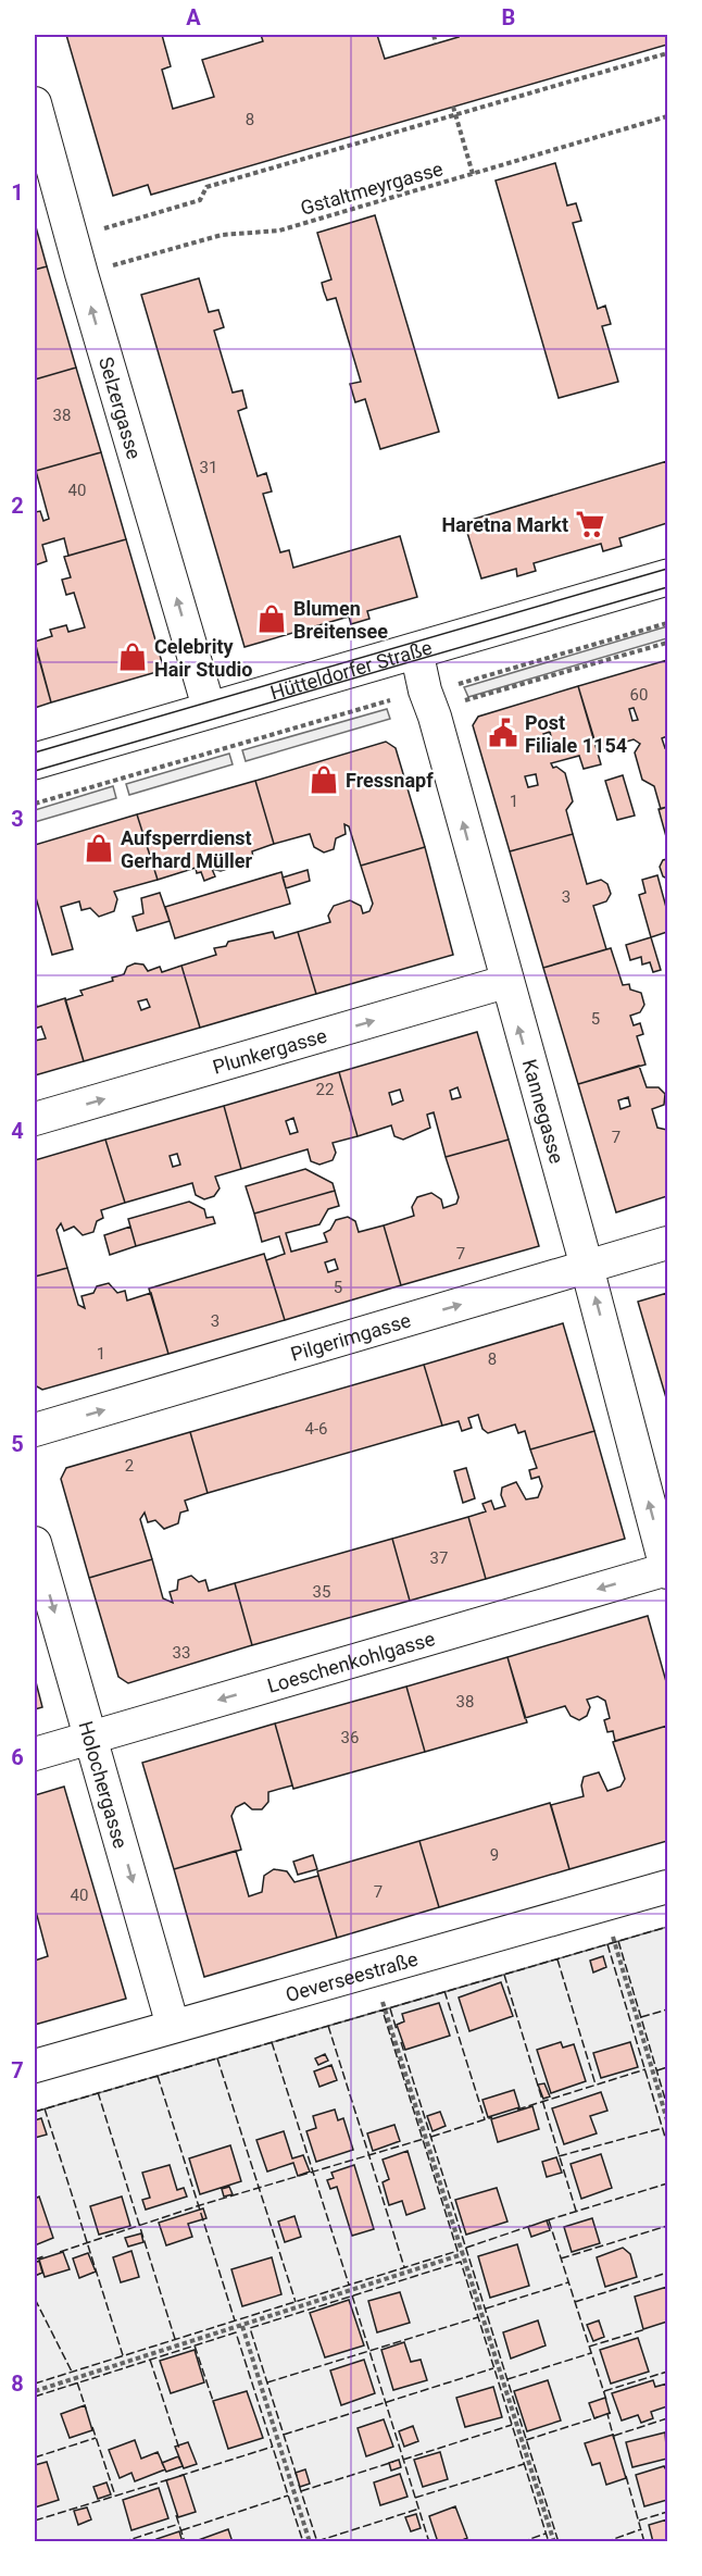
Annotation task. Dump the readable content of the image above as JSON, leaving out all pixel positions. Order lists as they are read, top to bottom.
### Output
{
  "streets": {
    "main road": ["Hütteldorfer Straße"],
    "street": [
      "Selzergasse",
      "Plunkergasse",
      "Kannegasse",
      "Pilgerimgasse",
      "Loeschenkohlgasse",
      "Holochergasse",
      "Oeverseestraße"
    ],
    "path": ["Gstaltmeyrgasse"]
  },
  "crossings": [
    ["Gstaltmeyrgasse", "Selzergasse"],
    ["Selzergasse", "Hütteldorfer Straße"],
    ["Hütteldorfer Straße", "Kannegasse"],
    ["Plunkergasse", "Kannegasse"],
    ["Kannegasse", "Pilgerimgasse"],
    ["Kannegasse", "Loeschenkohlgasse"],
    ["Loeschenkohlgasse", "Holochergasse"],
    ["Holochergasse", "Oeverseestraße"]
  ],
  "one_way": [
    "Selzergasse",
    "Plunkergasse",
    "Kannegasse",
    "Pilgerimgasse",
    "Loeschenkohlgasse",
    "Holochergasse"
  ],
  "places": {
    "supermarket": ["Haretna Markt"],
    "shop": [
      "Blumen Breitensee",
      "Celebrity Hair Studio",
      "Fressnapf",
      "Aufsperrdienst Gerhard Müller"
    ],
    "public building": ["Post Filiale 1154"]
  },
  "house_numbers": [
    "8",
    "38",
    "31",
    "40",
    "60",
    "1",
    "3",
    "5",
    "22",
    "7",
    "7",
    "5",
    "3",
    "1",
    "8",
    "4-6",
    "2",
    "37",
    "35",
    "33",
    "38",
    "36",
    "9",
    "7",
    "40"
  ],
  "grid": {
    "columns": ["A", "B"],
    "rows": [
      "1",
      "2",
      "3",
      "4",
      "5",
      "6",
      "7",
      "8"
    ]
  }
}
